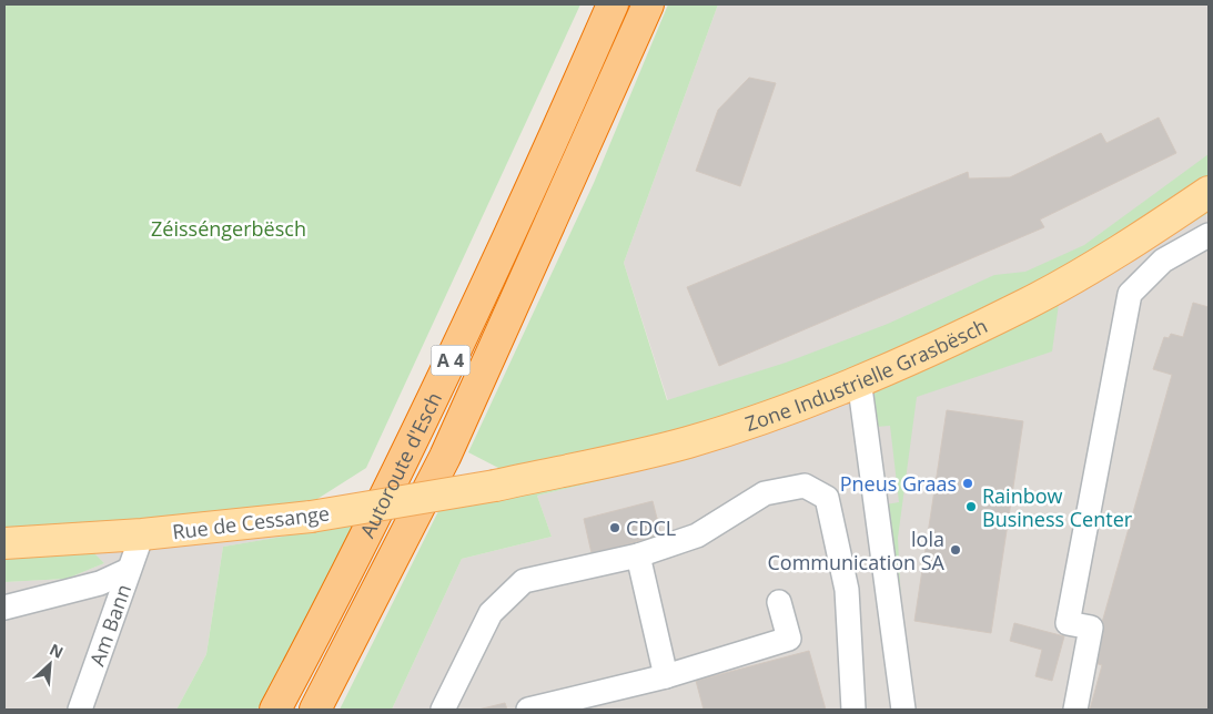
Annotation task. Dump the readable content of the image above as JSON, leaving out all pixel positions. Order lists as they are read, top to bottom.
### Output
{
  "streets": {
    "highway": ["A 4", "Autoroute d'Esch"],
    "main road": ["Zone Industrielle Grasbësch", "Rue de Cessange"],
    "lane": ["Am Bann"]
  },
  "crossings": [
    ["Zone Industrielle Grasbësch", "Rue de Cessange"],
    ["Rue de Cessange", "Am Bann"]
  ],
  "parks": ["Zéisséngerbësch"],
  "places": [
    "Pneus Graas",
    "Rainbow Business Center",
    "CDCL",
    "lola Communication SA"
  ],
  "north": "top right"
}
